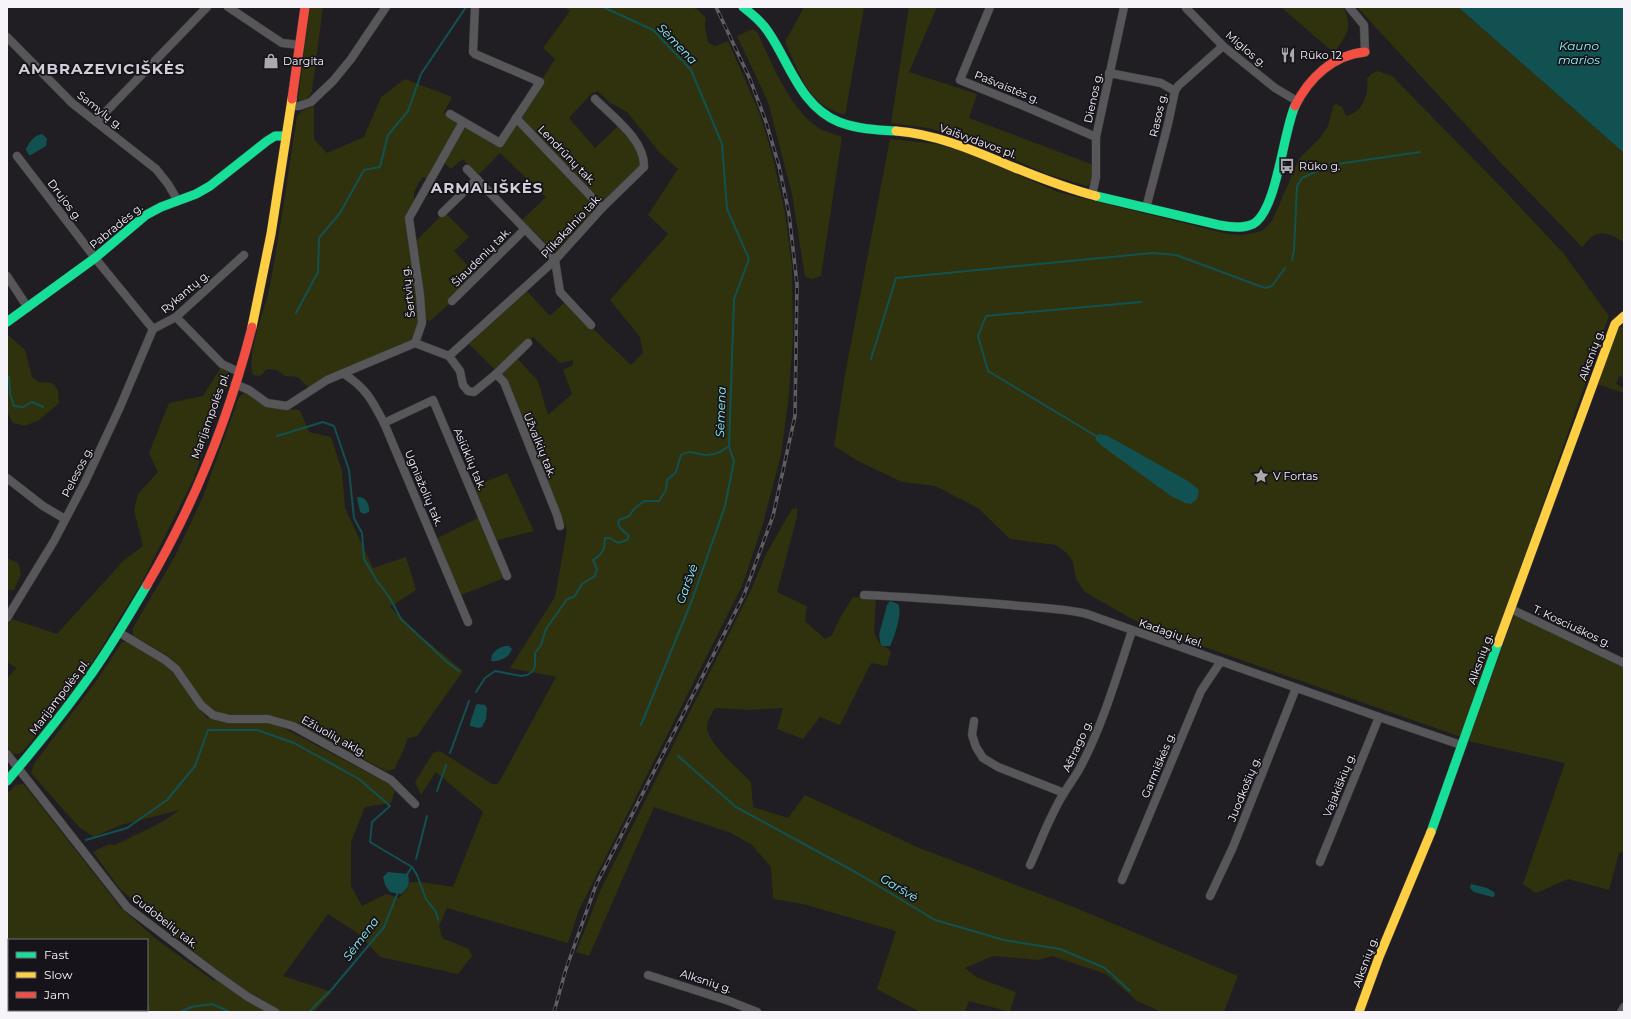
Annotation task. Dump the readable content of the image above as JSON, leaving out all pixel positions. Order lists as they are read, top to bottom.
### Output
{
  "streets": {
    "main road": [
      "Vaišvydavos pl.",
      "Pabradės g.",
      "Alksnių g.",
      "Marijampolės pl."
    ],
    "street": [
      "Miglos g.",
      "Pašvaistės g.",
      "Dienos g.",
      "Samylų g.",
      "Rasos g.",
      "Lendrūnų tak.",
      "Drujos g.",
      "Plikakalnio tak.",
      "Šiaudenių tak.",
      "Rykantų g.",
      "Šertvių g.",
      "Užvalkių tak.",
      "Asiūklių tak.",
      "Pelesos g.",
      "Ugniažolių tak.",
      "T. Kosciuškos g.",
      "Kadagių kel.",
      "Ežiuolių aklg.",
      "Aštrago g.",
      "Garmiškės g.",
      "Vajakiškių g.",
      "Juodkošių g.",
      "Gudobelių tak."
    ]
  },
  "crossings": [
    ["Miglos g.", "Rasos g."],
    ["Miglos g.", "Vaišvydavos pl."],
    ["Pašvaistės g.", "Dienos g."],
    ["Dienos g.", "Vaišvydavos pl."],
    ["Samylų g.", "Pabradės g."],
    ["Rasos g.", "Vaišvydavos pl."],
    ["Lendrūnų tak.", "Plikakalnio tak."],
    ["Drujos g.", "Pabradės g."],
    ["Pabradės g.", "Marijampolės pl."],
    ["Rykantų g.", "Pelesos g."],
    ["Alksnių g.", "T. Kosciuškos g."],
    ["Alksnių g.", "Kadagių kel."],
    ["Marijampolės pl.", "Ežiuolių aklg."],
    ["Marijampolės pl.", "Gudobelių tak."],
    ["Asiūklių tak.", "Ugniažolių tak."],
    ["Kadagių kel.", "Aštrago g."],
    ["Kadagių kel.", "Garmiškės g."],
    ["Kadagių kel.", "Vajakiškių g."],
    ["Kadagių kel.", "Juodkošių g."]
  ],
  "districts": ["AMBRAZEVICIŠKĖS", "ARMALIŠKĖS"],
  "water": ["Sėmena", "Kauno marios", "Garšvė"],
  "places": {
    "restaurant": ["Rūko 12"],
    "shop": ["Dargita"],
    "bus stop": ["Rūko g."],
    "place": ["V Fortas"]
  },
  "legend": ["Fast", "Slow", "Jam"]
}
